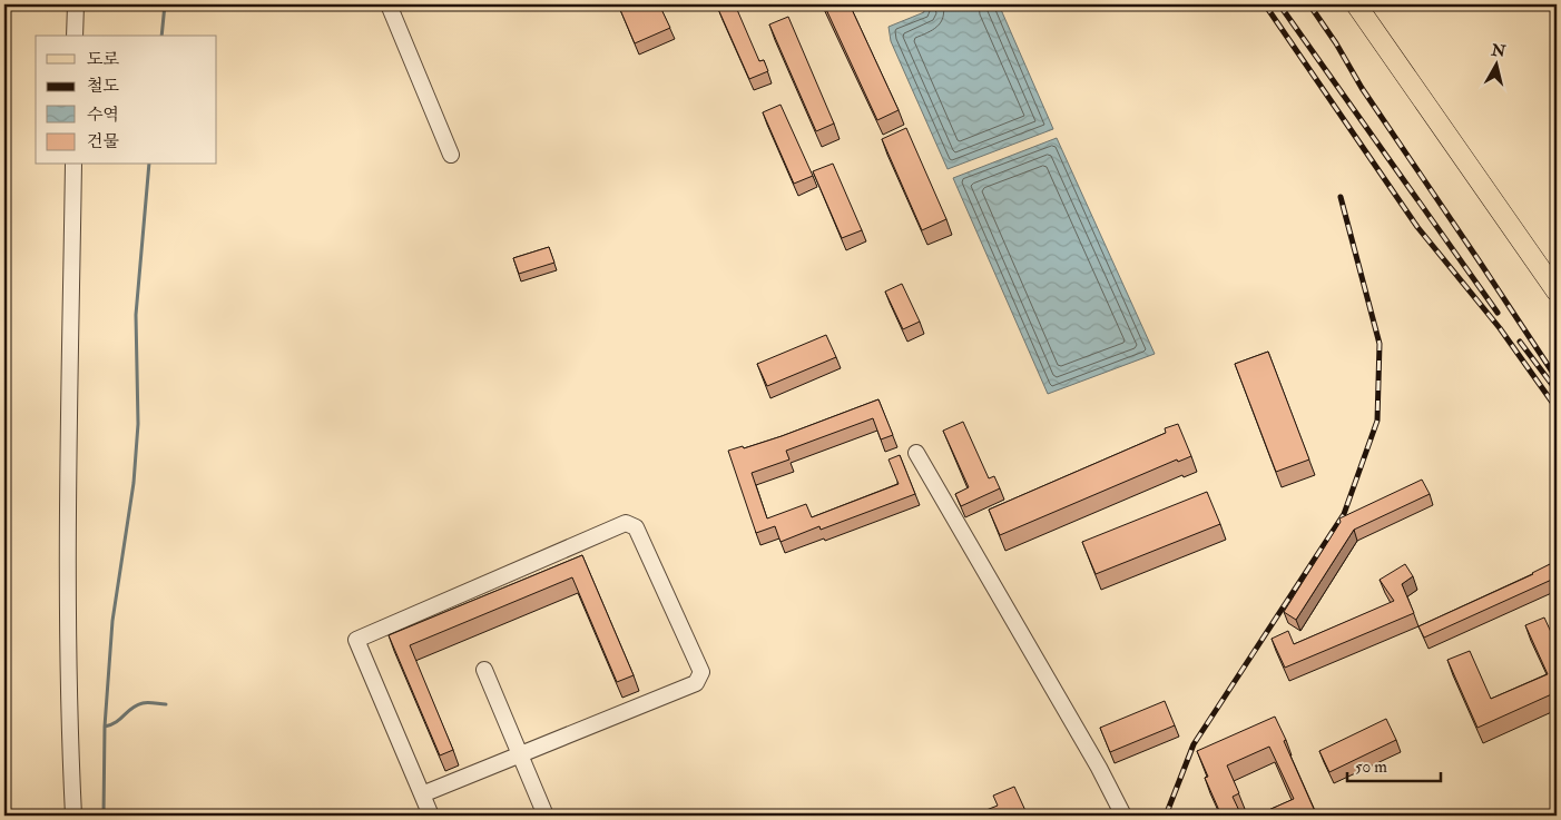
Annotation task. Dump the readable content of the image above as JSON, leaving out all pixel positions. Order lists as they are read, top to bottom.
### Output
{
  "legend": [
    "도로",
    "철도",
    "수역",
    "건물"
  ],
  "scale_bar": "50 m",
  "north": "top"
}
